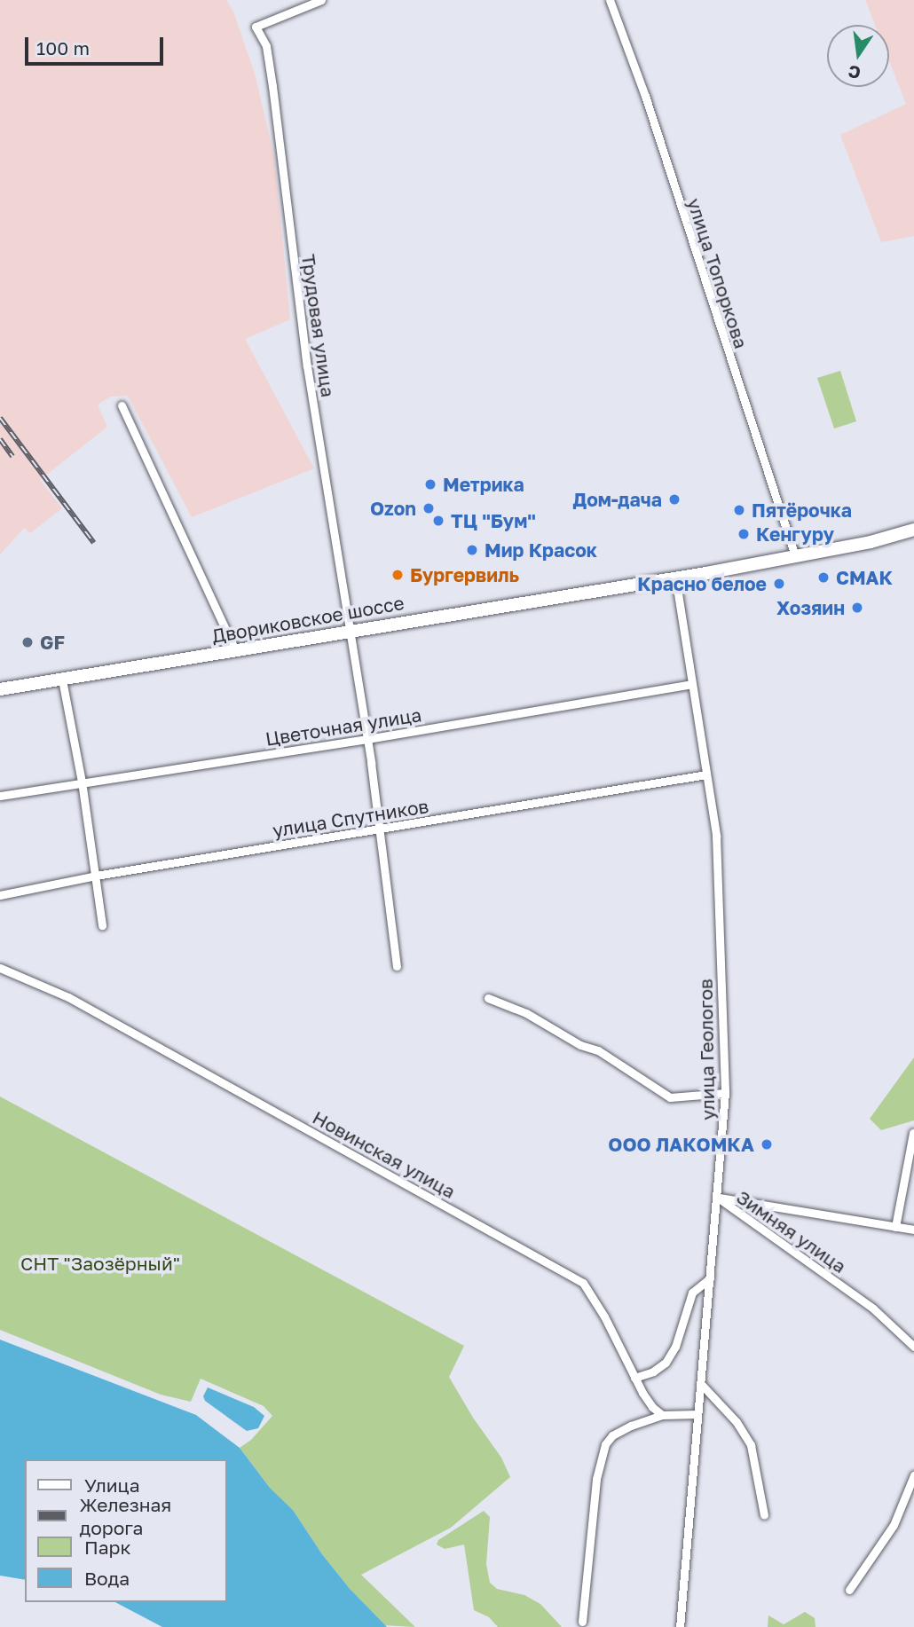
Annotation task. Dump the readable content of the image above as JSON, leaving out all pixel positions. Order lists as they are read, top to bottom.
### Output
{
  "streets": {
    "main road": ["Двориковское шоссе"],
    "street": [
      "улица Топоркова",
      "Трудовая улица",
      "Цветочная улица",
      "улица Спутников",
      "улица Геологов",
      "Новинская улица",
      "Зимняя улица"
    ]
  },
  "crossings": [
    ["улица Топоркова", "Двориковское шоссе"],
    ["Трудовая улица", "Двориковское шоссе"],
    ["Трудовая улица", "Цветочная улица"],
    ["Трудовая улица", "улица Спутников"],
    ["Двориковское шоссе", "улица Геологов"],
    ["Цветочная улица", "улица Геологов"],
    ["улица Спутников", "улица Геологов"],
    ["улица Геологов", "Зимняя улица"]
  ],
  "parks": ["СНТ \"Заозёрный\""],
  "places": [
    "Метрика",
    "Дом-дача",
    "Ozon",
    "Пятёрочка",
    "ТЦ \"Бум\"",
    "Кенгуру",
    "Мир Красок",
    "Бургервиль",
    "СМАК",
    "Красно белое",
    "Хозяин",
    "GF",
    "ООО ЛАКОМКА"
  ],
  "legend": [
    "Улица",
    "Железная дорога",
    "Парк",
    "Вода"
  ],
  "scale_bar": "100 m",
  "north": "bottom"
}
